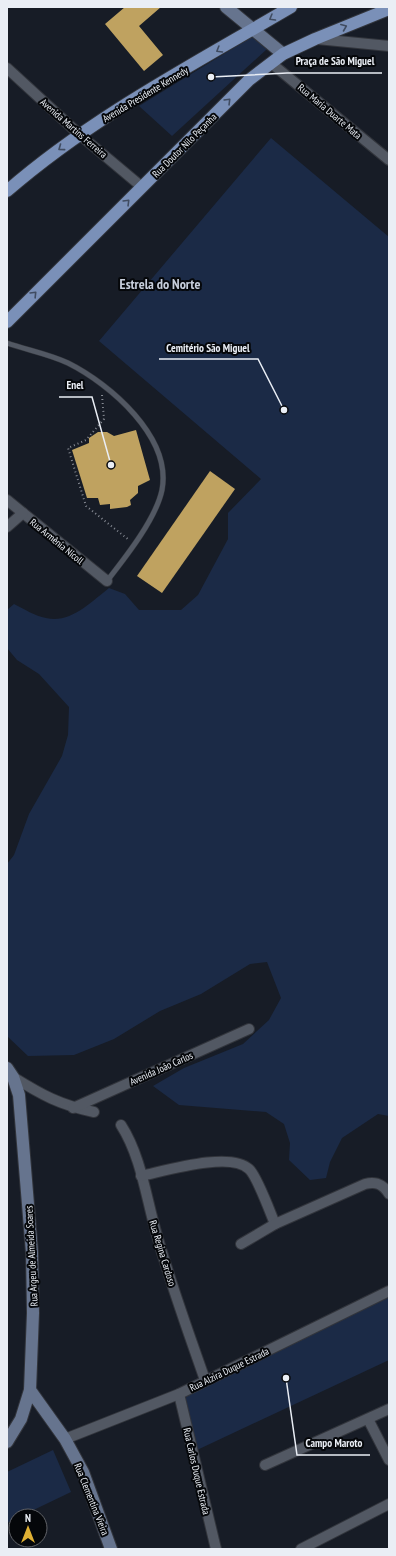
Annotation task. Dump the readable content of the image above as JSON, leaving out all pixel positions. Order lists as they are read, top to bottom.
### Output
{
  "streets": {
    "main road": ["Avenida Presidente Kennedy", "Rua Doutor Nilo Peçanha"],
    "street": [
      "Rua Maria Duarte Mata",
      "Avenida Martins Ferreira",
      "Rua Armênia Nicoll",
      "Avenida João Carlos",
      "Rua Regina Cardoso",
      "Rua Argeu de Almeida Soares",
      "Rua Alzira Duque Estrada",
      "Rua Carlos Duque Estrada",
      "Rua Clementina Vieira"
    ]
  },
  "crossings": [
    ["Avenida Presidente Kennedy", "Avenida Martins Ferreira"],
    ["Rua Maria Duarte Mata", "Rua Doutor Nilo Peçanha"],
    ["Avenida Martins Ferreira", "Rua Doutor Nilo Peçanha"],
    ["Rua Regina Cardoso", "Rua Alzira Duque Estrada"],
    ["Rua Argeu de Almeida Soares", "Rua Clementina Vieira"],
    ["Rua Alzira Duque Estrada", "Rua Carlos Duque Estrada"],
    ["Rua Alzira Duque Estrada", "Rua Clementina Vieira"]
  ],
  "one_way": ["Avenida Presidente Kennedy", "Rua Doutor Nilo Peçanha"],
  "districts": ["Estrela do Norte"],
  "places": [
    "Praça de São Miguel",
    "Cemitério São Miguel",
    "Enel",
    "Campo Maroto"
  ],
  "north": "top"
}
